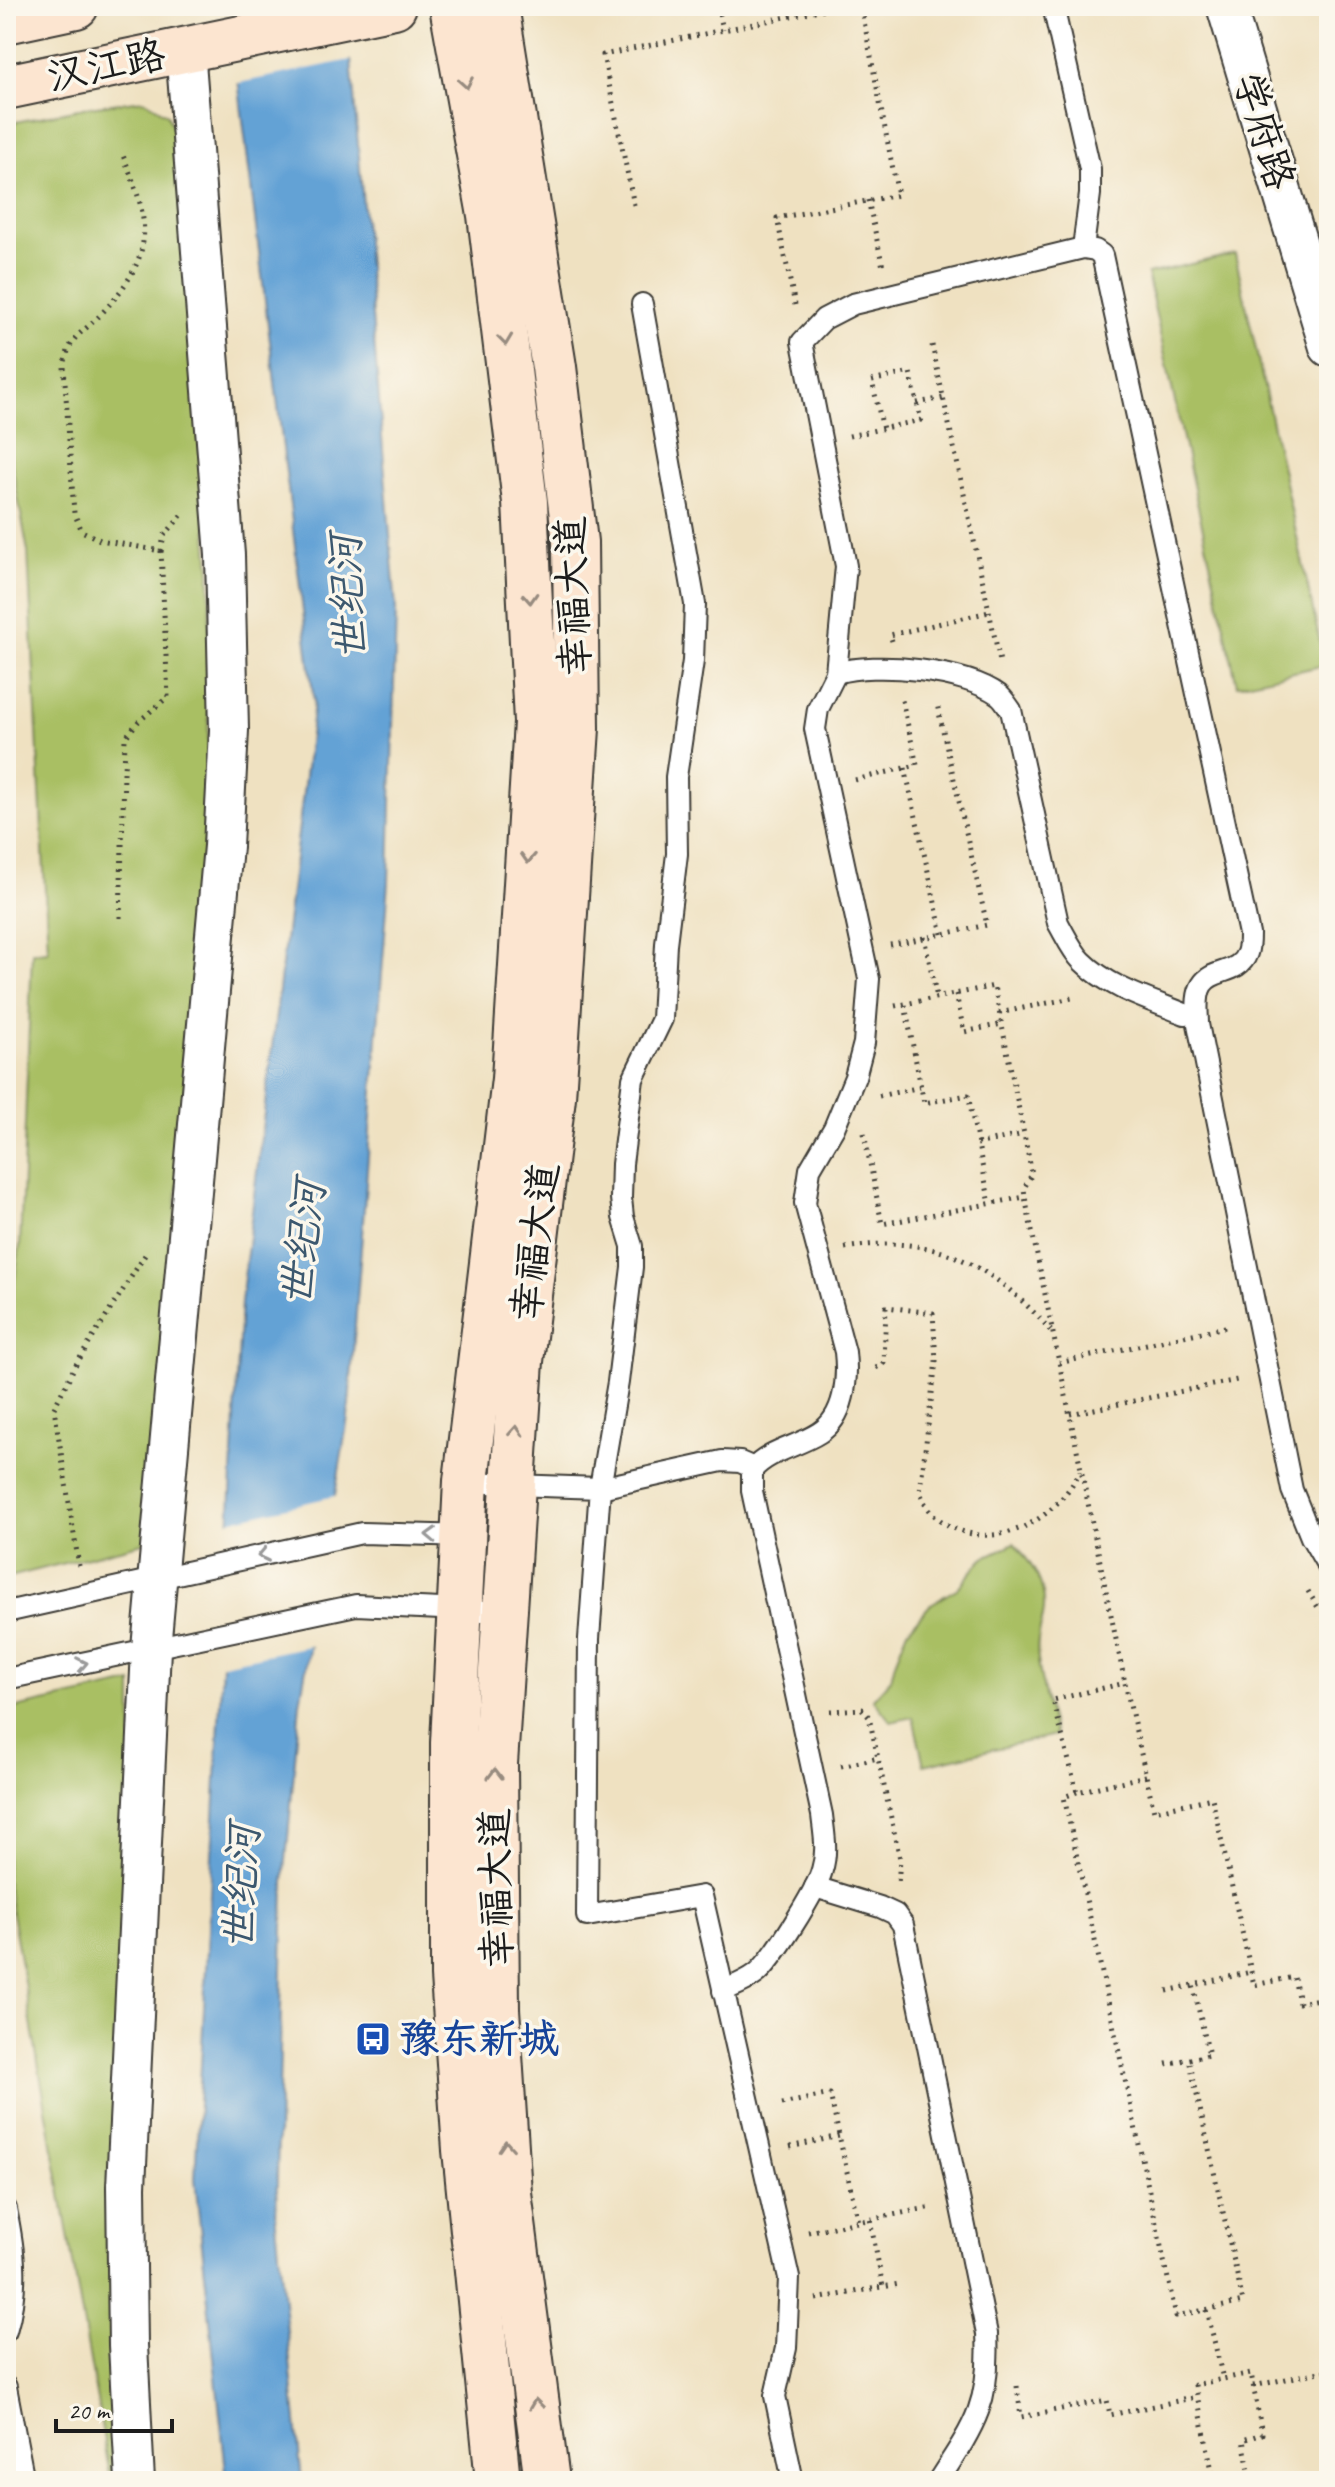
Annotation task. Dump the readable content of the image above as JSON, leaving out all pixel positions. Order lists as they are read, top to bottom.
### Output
{
  "streets": {
    "main road": ["汉江路", "幸福大道"],
    "street": ["学府路"]
  },
  "water": ["世纪河"],
  "places": {
    "bus stop": ["豫东新城"]
  },
  "scale_bar": "20 m"
}
